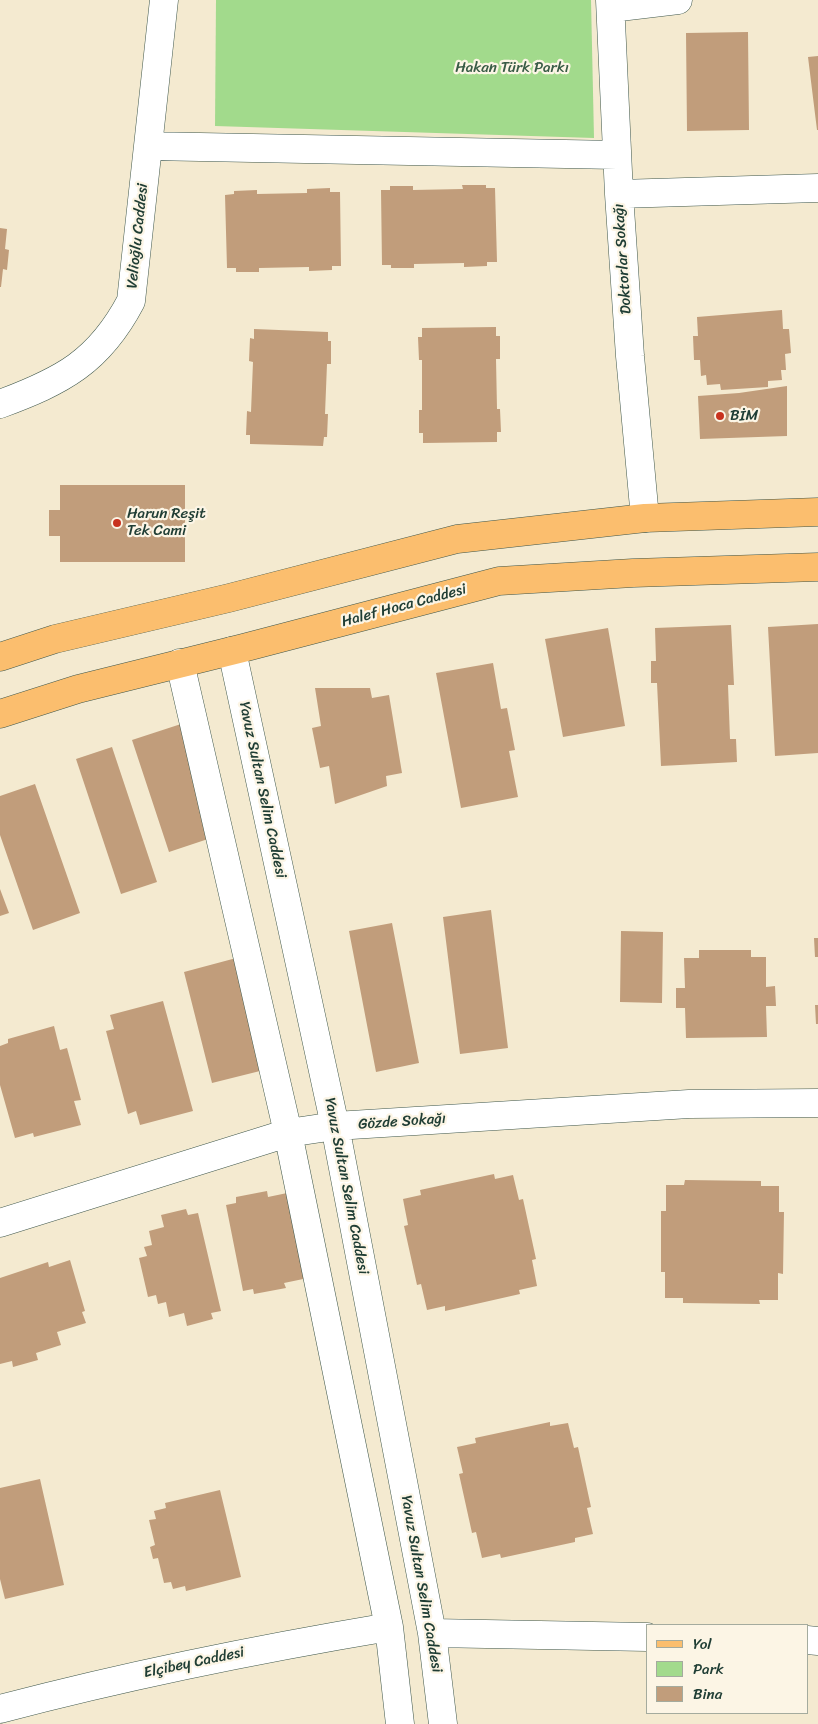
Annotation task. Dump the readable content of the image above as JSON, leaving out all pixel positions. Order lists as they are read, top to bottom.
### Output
{
  "streets": {
    "main road": ["Halef Hoca Caddesi"],
    "street": [
      "Velioğlu Caddesi",
      "Doktorlar Sokağı",
      "Yavuz Sultan Selim Caddesi",
      "Gözde Sokağı",
      "Elçibey Caddesi"
    ]
  },
  "crossings": [
    ["Halef Hoca Caddesi", "Yavuz Sultan Selim Caddesi"],
    ["Yavuz Sultan Selim Caddesi", "Gözde Sokağı"]
  ],
  "parks": ["Hakan Türk Parkı"],
  "places": ["BİM", "Harun Reşit Tek Cami"],
  "legend": ["Yol", "Park", "Bina"]
}
